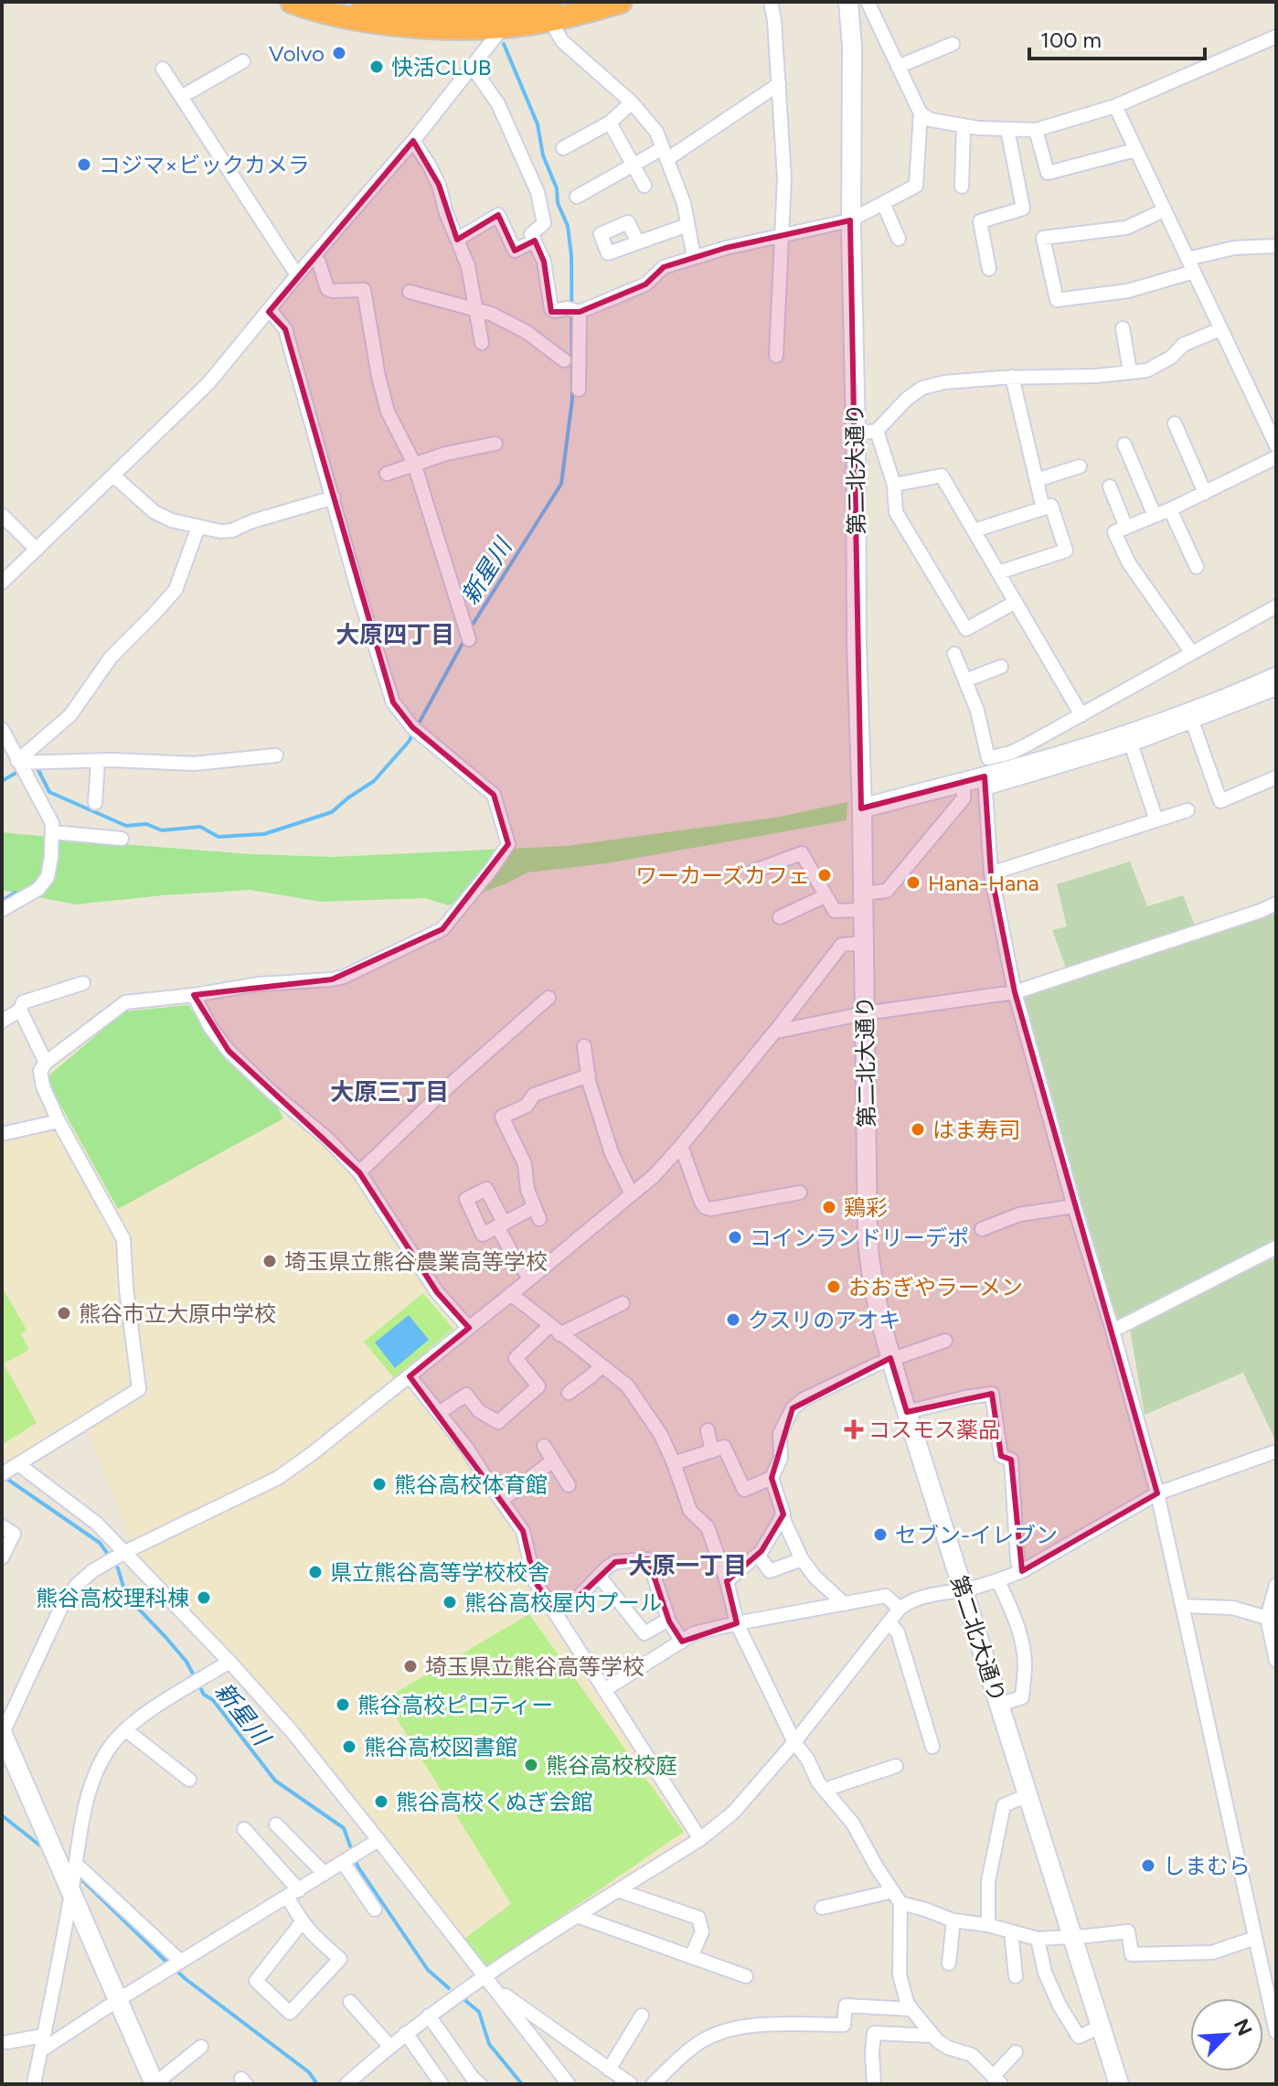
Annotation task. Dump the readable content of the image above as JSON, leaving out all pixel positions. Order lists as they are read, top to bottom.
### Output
{
  "streets": {
    "street": ["第二北大通り"]
  },
  "districts": ["大原四丁目", "大原三丁目", "大原一丁目"],
  "water": ["新星川"],
  "places": {
    "other": [
      "Volvo",
      "快活CLUB",
      "コジマ×ビックカメラ",
      "ワーカーズカフェ",
      "Hana-Hana",
      "はま寿司",
      "鶏彩",
      "コインランドリーデポ",
      "埼玉県立熊谷農業高等学校",
      "おおぎやラーメン",
      "熊谷市立大原中学校",
      "クスリのアオキ",
      "熊谷高校体育館",
      "セブン-イレブン",
      "県立熊谷高等学校校舎",
      "熊谷高校理科棟",
      "熊谷高校屋内プール",
      "埼玉県立熊谷高等学校",
      "熊谷高校ピロティー",
      "熊谷高校図書館",
      "熊谷高校校庭",
      "熊谷高校くぬぎ会館",
      "しまむら"
    ],
    "health": ["コスモス薬品"]
  },
  "scale_bar": "100 m",
  "north": "top right"
}
